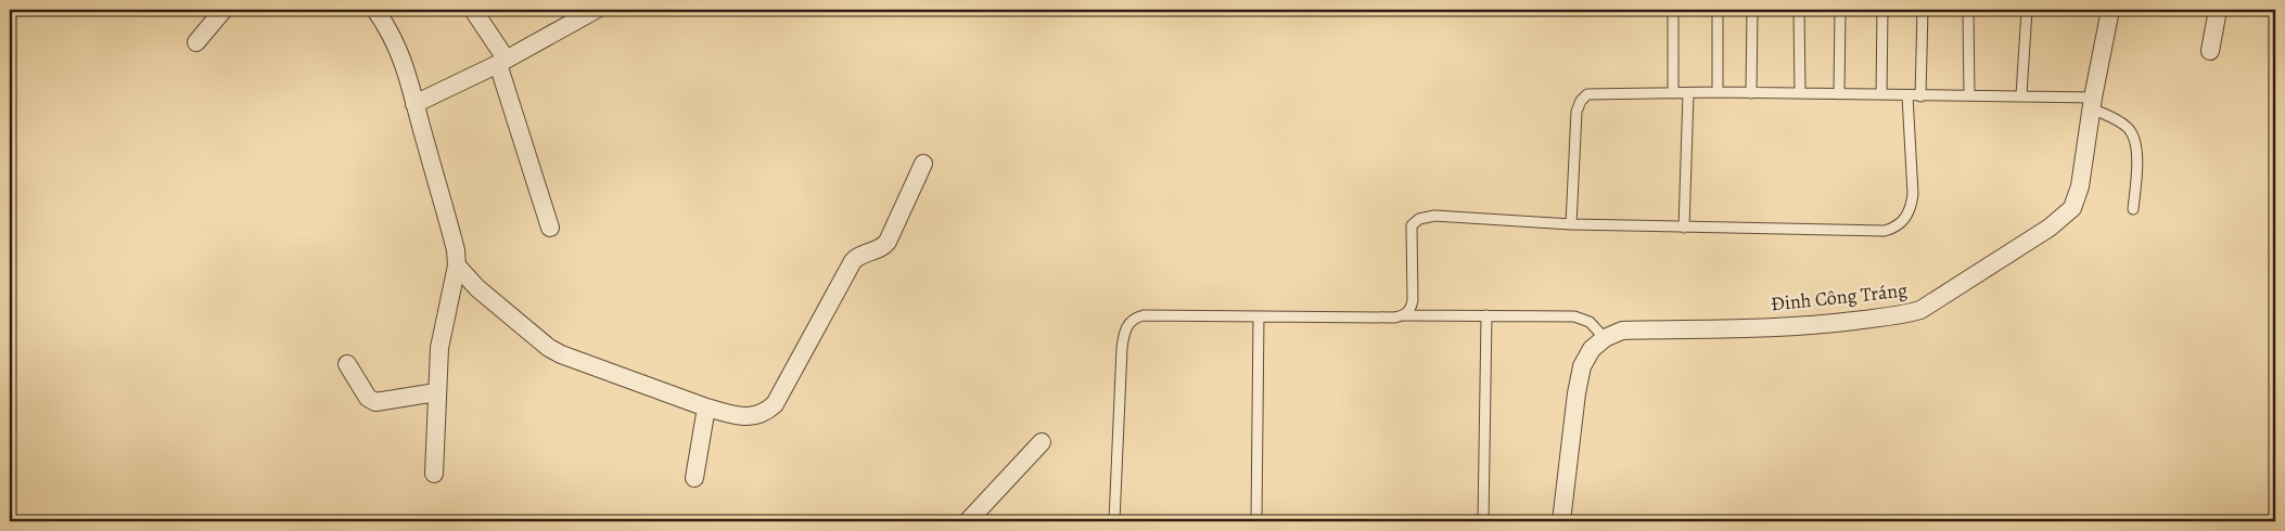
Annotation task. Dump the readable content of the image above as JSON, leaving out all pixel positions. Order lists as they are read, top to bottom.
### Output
{
  "streets": {
    "street": ["Đinh Công Tráng"]
  }
}
